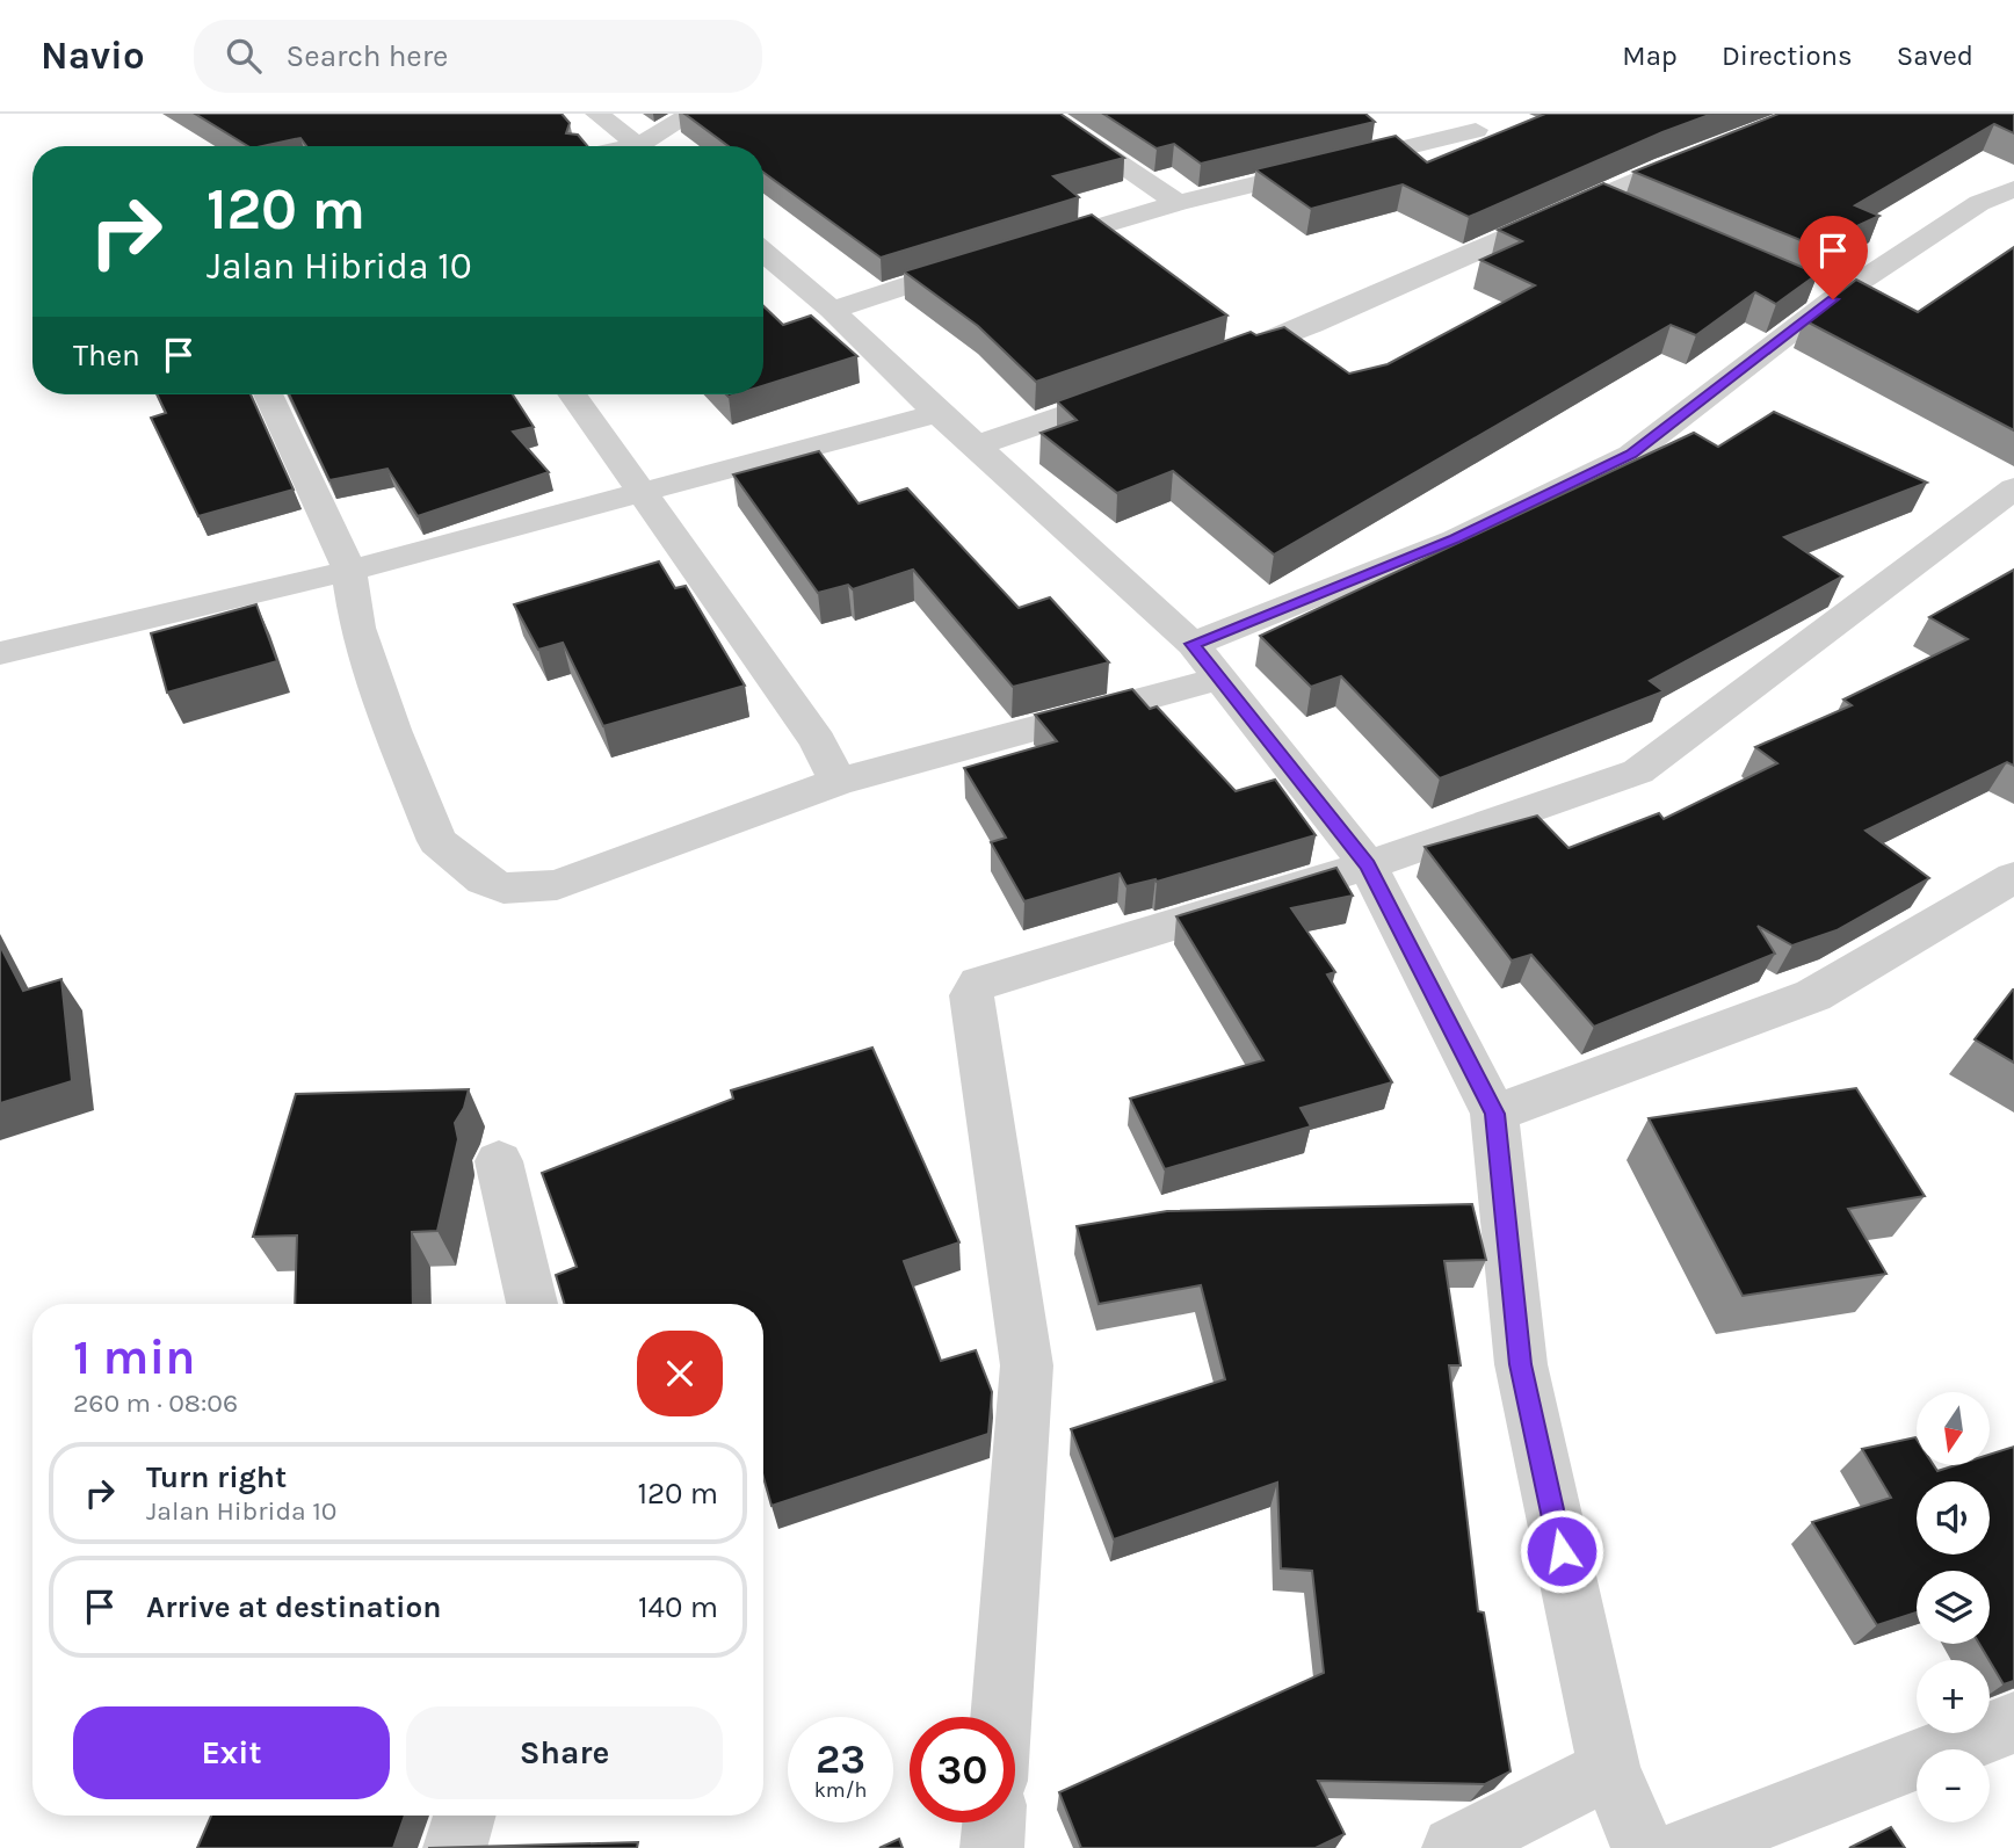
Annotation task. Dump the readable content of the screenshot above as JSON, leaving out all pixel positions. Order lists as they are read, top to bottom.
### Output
{
  "north": "bottom",
  "page": {
    "header": "Navio",
    "search": "Search here",
    "nav": ["Map", "Directions", "Saved"],
    "turn": ["120 m", "Jalan Hibrida 10"],
    "then": "Then",
    "heading": ["1 min", "260 m · 08:06"],
    "map_buttons": ["+", "−"],
    "list": [
      {
        "name": "Turn right",
        "note": "Jalan Hibrida 10",
        "value": "120 m"
      },
      {
        "name": "Arrive at destination",
        "value": "140 m"
      }
    ],
    "buttons": ["Exit", "Share"],
    "speed": "23 km/h",
    "limit": "30"
  }
}
